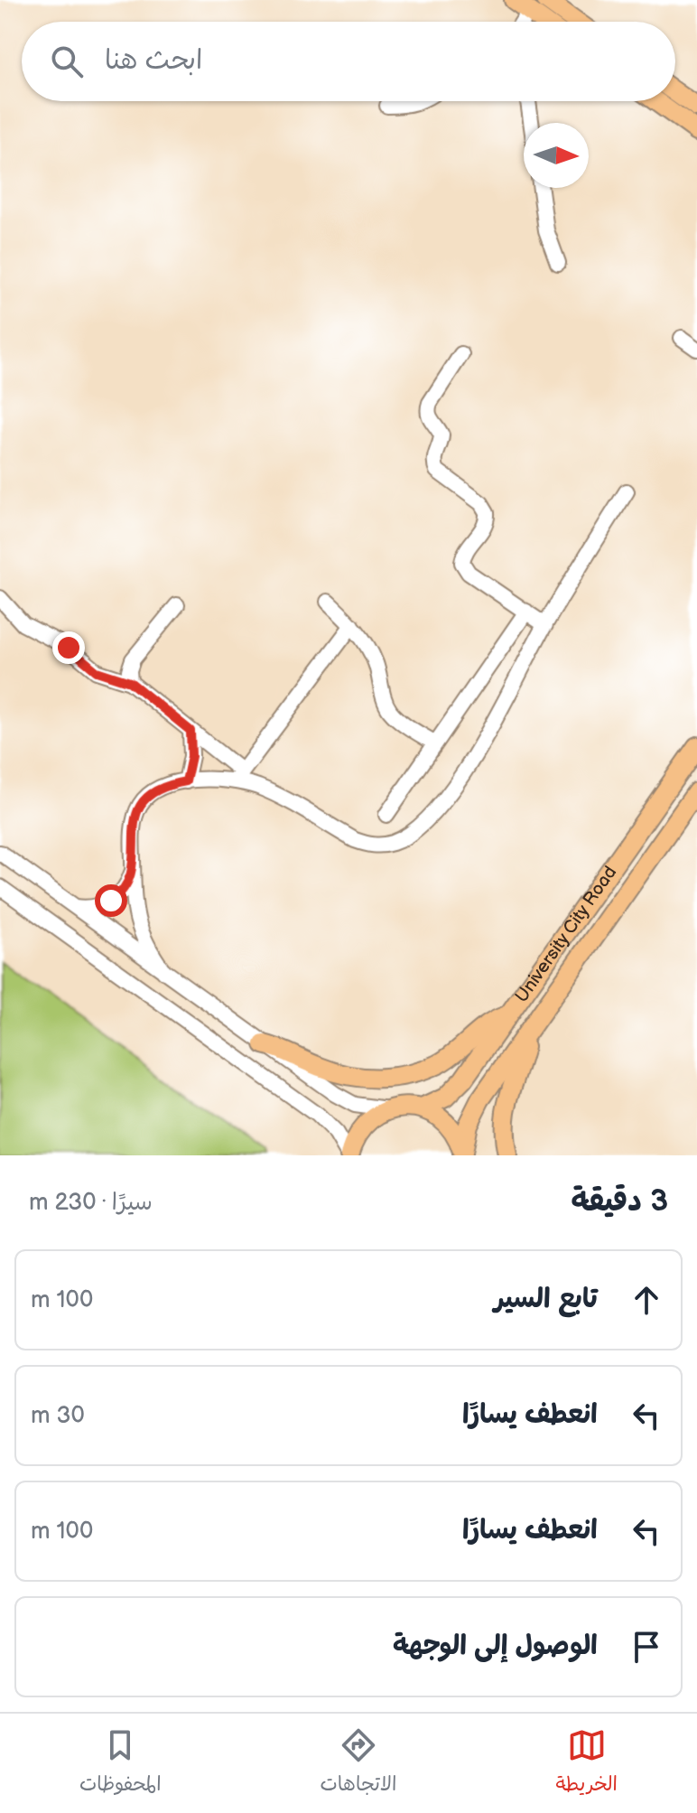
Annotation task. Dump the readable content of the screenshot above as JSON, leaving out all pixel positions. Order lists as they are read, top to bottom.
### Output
{
  "streets": {
    "main road": ["University City Road"]
  },
  "north": "right",
  "page": {
    "search": "ابحث هنا",
    "heading": ["3 دقيقة", "سيرًا · 230 m"],
    "list": [
      ["تابع السير", "100 m"],
      ["انعطف يسارًا", "30 m"],
      ["انعطف يسارًا", "100 m"],
      "الوصول إلى الوجهة"
    ],
    "nav": ["الخريطة", "الاتجاهات", "المحفوظات"]
  }
}
